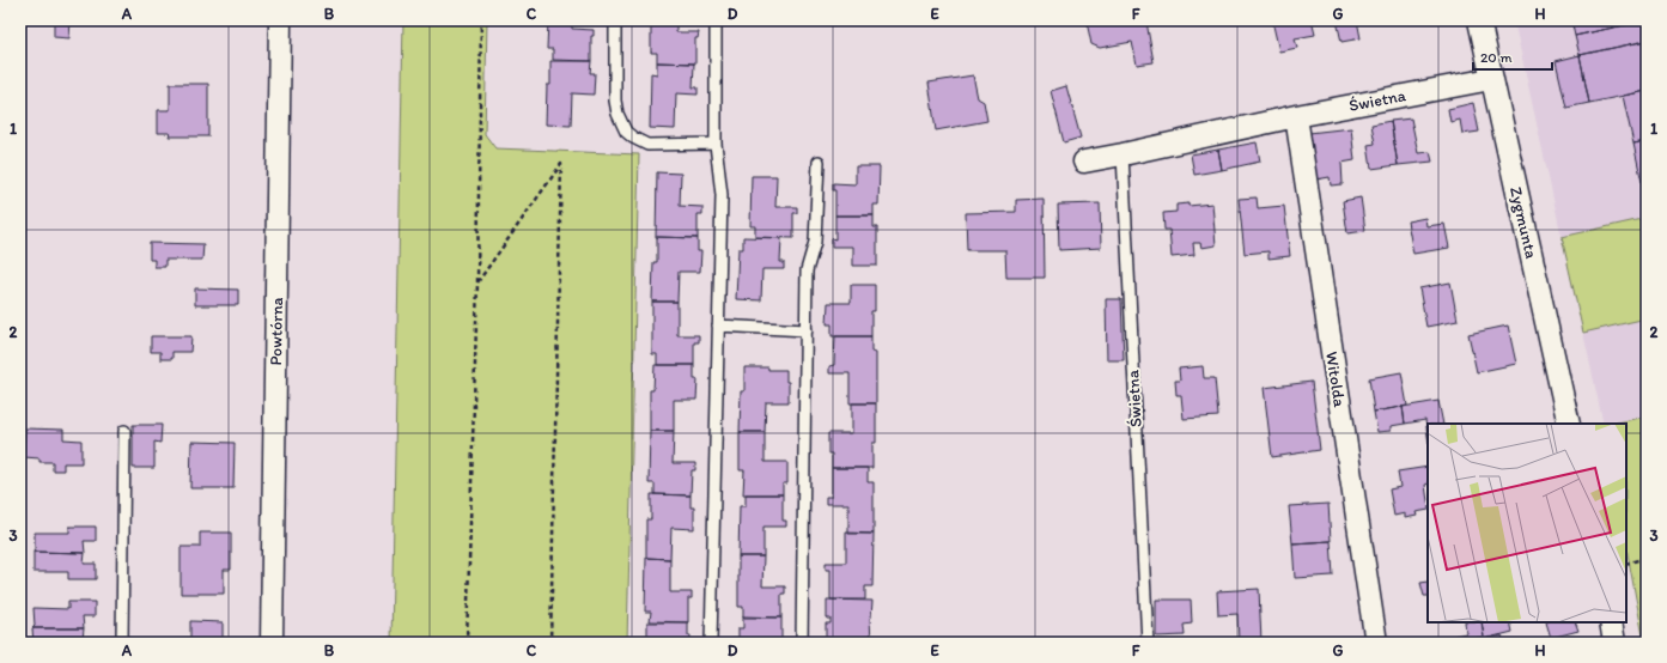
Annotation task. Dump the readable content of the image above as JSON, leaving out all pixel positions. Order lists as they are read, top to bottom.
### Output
{
  "streets": {
    "street": [
      "Świetna",
      "Zygmunta",
      "Powtórna",
      "Witolda"
    ]
  },
  "crossings": [
    ["Świetna", "Zygmunta"],
    ["Świetna", "Witolda"]
  ],
  "scale_bar": "20 m",
  "grid": {
    "columns": [
      "A",
      "B",
      "C",
      "D",
      "E",
      "F",
      "G",
      "H"
    ],
    "rows": ["1", "2", "3"]
  }
}
